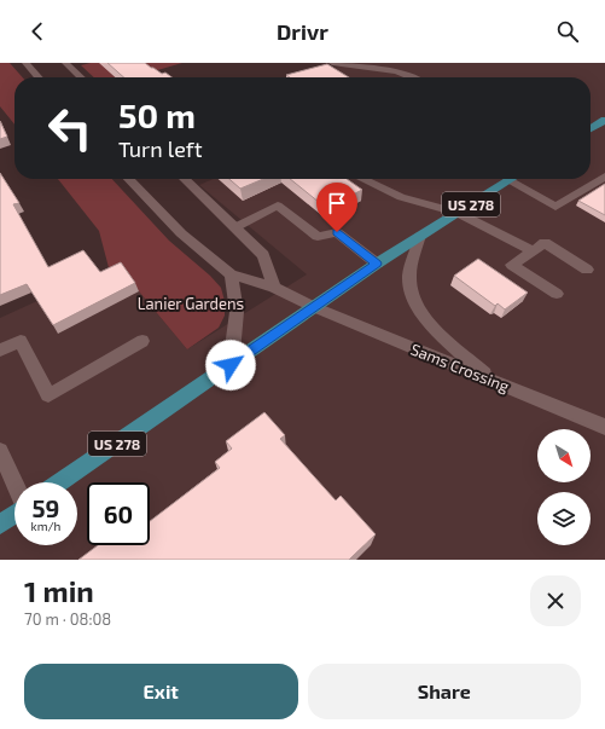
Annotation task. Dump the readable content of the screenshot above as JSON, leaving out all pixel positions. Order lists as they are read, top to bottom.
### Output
{
  "streets": {
    "main road": ["US 278"],
    "street": ["Sams Crossing"]
  },
  "crossings": [
    ["US 278", "Sams Crossing"]
  ],
  "parks": ["Lanier Gardens"],
  "north": "bottom right",
  "page": {
    "header": "Drivr",
    "turn": ["50 m", "Turn left"],
    "speed": "59 km/h",
    "limit": "60",
    "heading": ["1 min", "70 m · 08:08"],
    "buttons": ["Exit", "Share"]
  }
}
